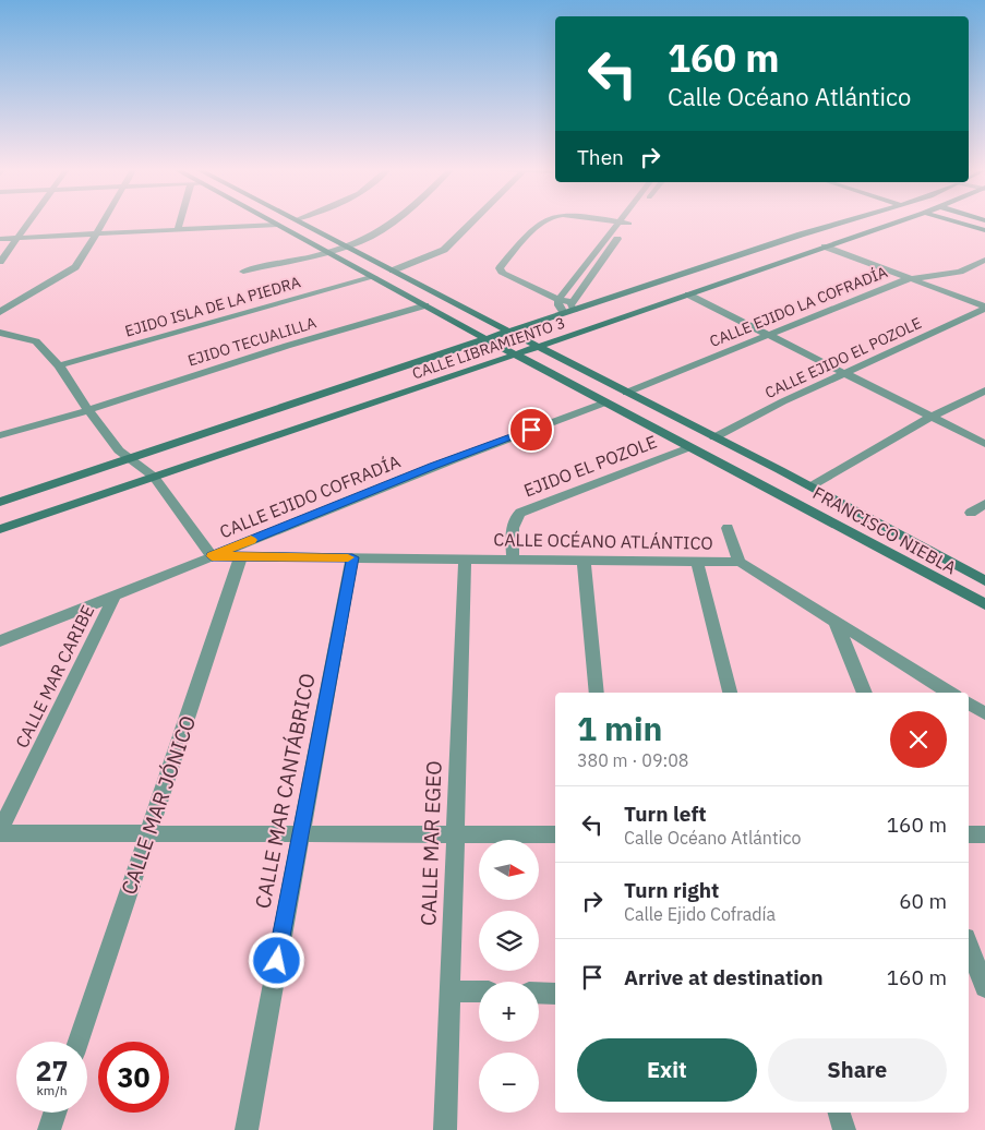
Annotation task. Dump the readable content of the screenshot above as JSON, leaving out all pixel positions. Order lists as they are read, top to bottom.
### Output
{
  "streets": {
    "street": [
      "EJIDO ISLA DE LA PIEDRA",
      "CALLE EJIDO LA COFRADÍA",
      "EJIDO TECUALILLA",
      "CALLE LIBRAMIENTO 3",
      "CALLE EJIDO EL POZOLE",
      "EJIDO EL POZOLE",
      "CALLE EJIDO COFRADÍA",
      "FRANCISCO NIEBLA",
      "CALLE OCÉANO ATLÁNTICO",
      "CALLE MAR CARIBE",
      "CALLE MAR CANTÁBRICO",
      "CALLE MAR JÓNICO",
      "CALLE MAR EGEO"
    ]
  },
  "crossings": [
    ["EJIDO ISLA DE LA PIEDRA", "FRANCISCO NIEBLA"],
    ["CALLE EJIDO LA COFRADÍA", "FRANCISCO NIEBLA"],
    ["EJIDO TECUALILLA", "FRANCISCO NIEBLA"],
    ["CALLE LIBRAMIENTO 3", "FRANCISCO NIEBLA"],
    ["CALLE EJIDO EL POZOLE", "FRANCISCO NIEBLA"],
    ["EJIDO EL POZOLE", "FRANCISCO NIEBLA"],
    ["EJIDO EL POZOLE", "CALLE OCÉANO ATLÁNTICO"],
    ["CALLE EJIDO COFRADÍA", "FRANCISCO NIEBLA"],
    ["CALLE EJIDO COFRADÍA", "CALLE OCÉANO ATLÁNTICO"],
    ["CALLE EJIDO COFRADÍA", "CALLE MAR CARIBE"],
    ["CALLE OCÉANO ATLÁNTICO", "CALLE MAR CANTÁBRICO"],
    ["CALLE OCÉANO ATLÁNTICO", "CALLE MAR JÓNICO"],
    ["CALLE OCÉANO ATLÁNTICO", "CALLE MAR EGEO"]
  ],
  "north": "right",
  "page": {
    "turn": ["160 m", "Calle Océano Atlántico"],
    "then": "Then",
    "heading": ["1 min", "380 m · 09:08"],
    "list": [
      {
        "name": "Turn left",
        "note": "Calle Océano Atlántico",
        "value": "160 m"
      },
      {
        "name": "Turn right",
        "note": "Calle Ejido Cofradía",
        "value": "60 m"
      },
      {
        "name": "Arrive at destination",
        "value": "160 m"
      }
    ],
    "map_buttons": ["+", "−"],
    "buttons": ["Exit", "Share"],
    "speed": "27 km/h",
    "limit": "30"
  }
}
